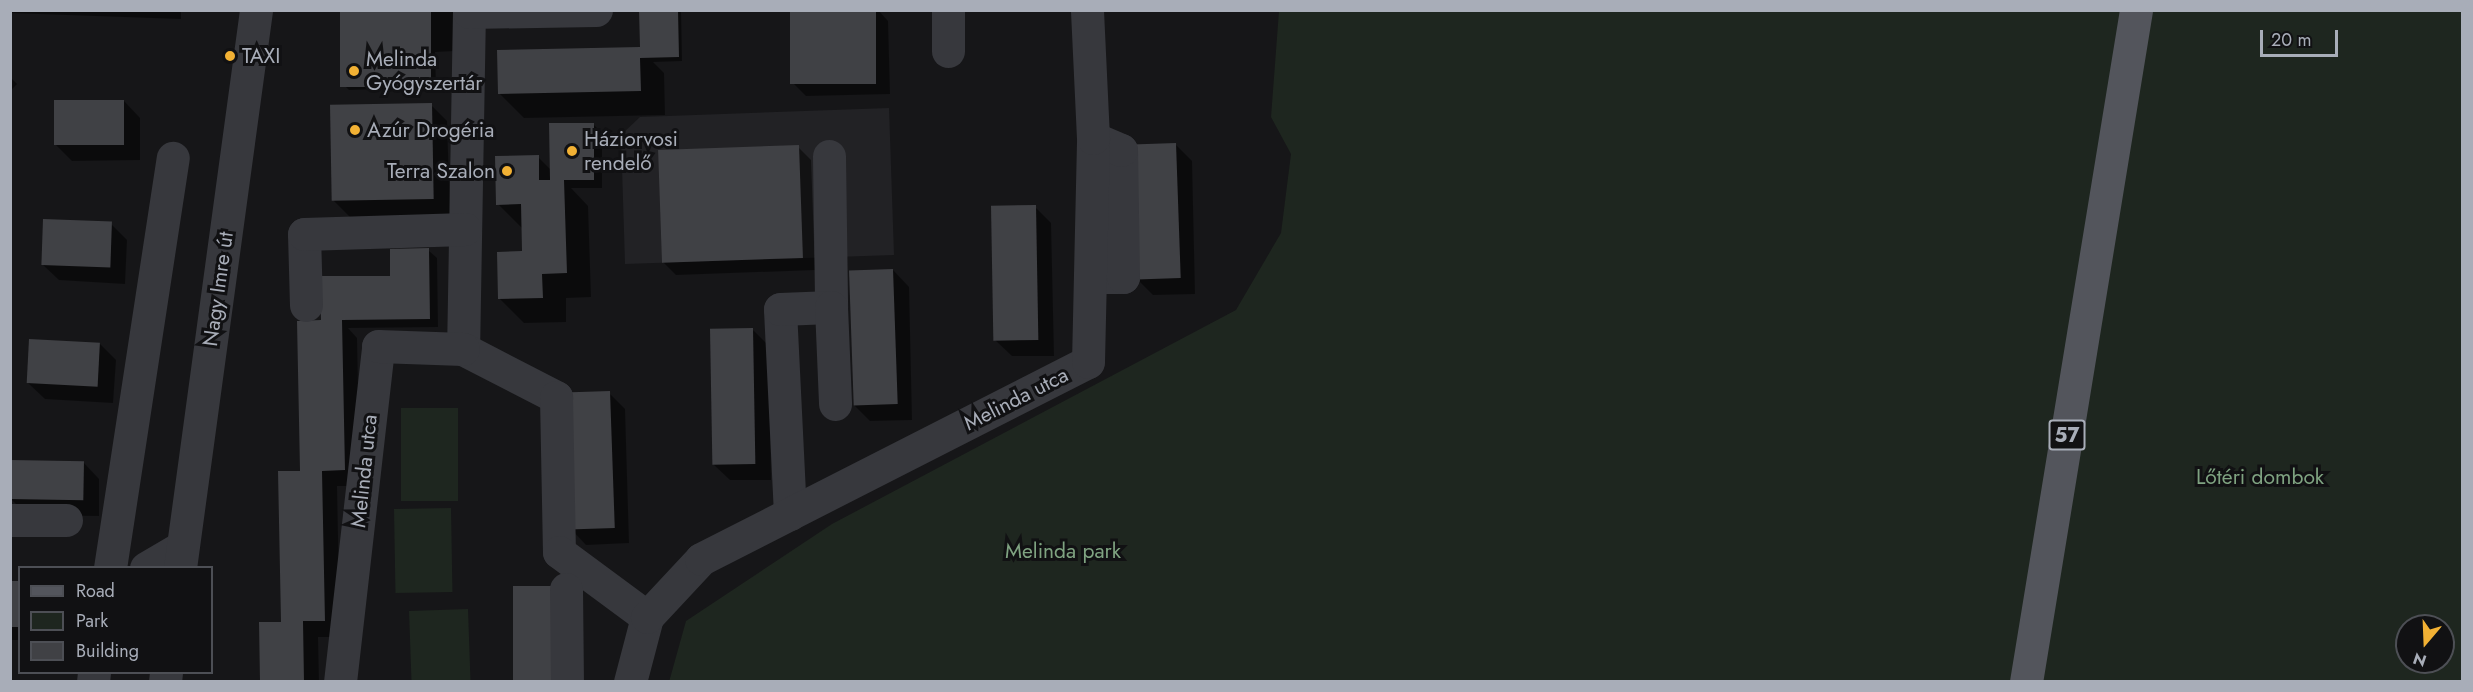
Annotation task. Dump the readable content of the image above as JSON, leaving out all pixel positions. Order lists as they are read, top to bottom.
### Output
{
  "streets": {
    "main road": ["57"],
    "street": ["Nagy Imre út", "Melinda utca"]
  },
  "parks": ["Lőtéri dombok", "Melinda park"],
  "places": [
    "TAXI",
    "Melinda Gyógyszertár",
    "Azúr Drogéria",
    "Háziorvosi rendelő",
    "Terra Szalon"
  ],
  "legend": ["Road", "Park", "Building"],
  "scale_bar": "20 m",
  "north": "bottom"
}
